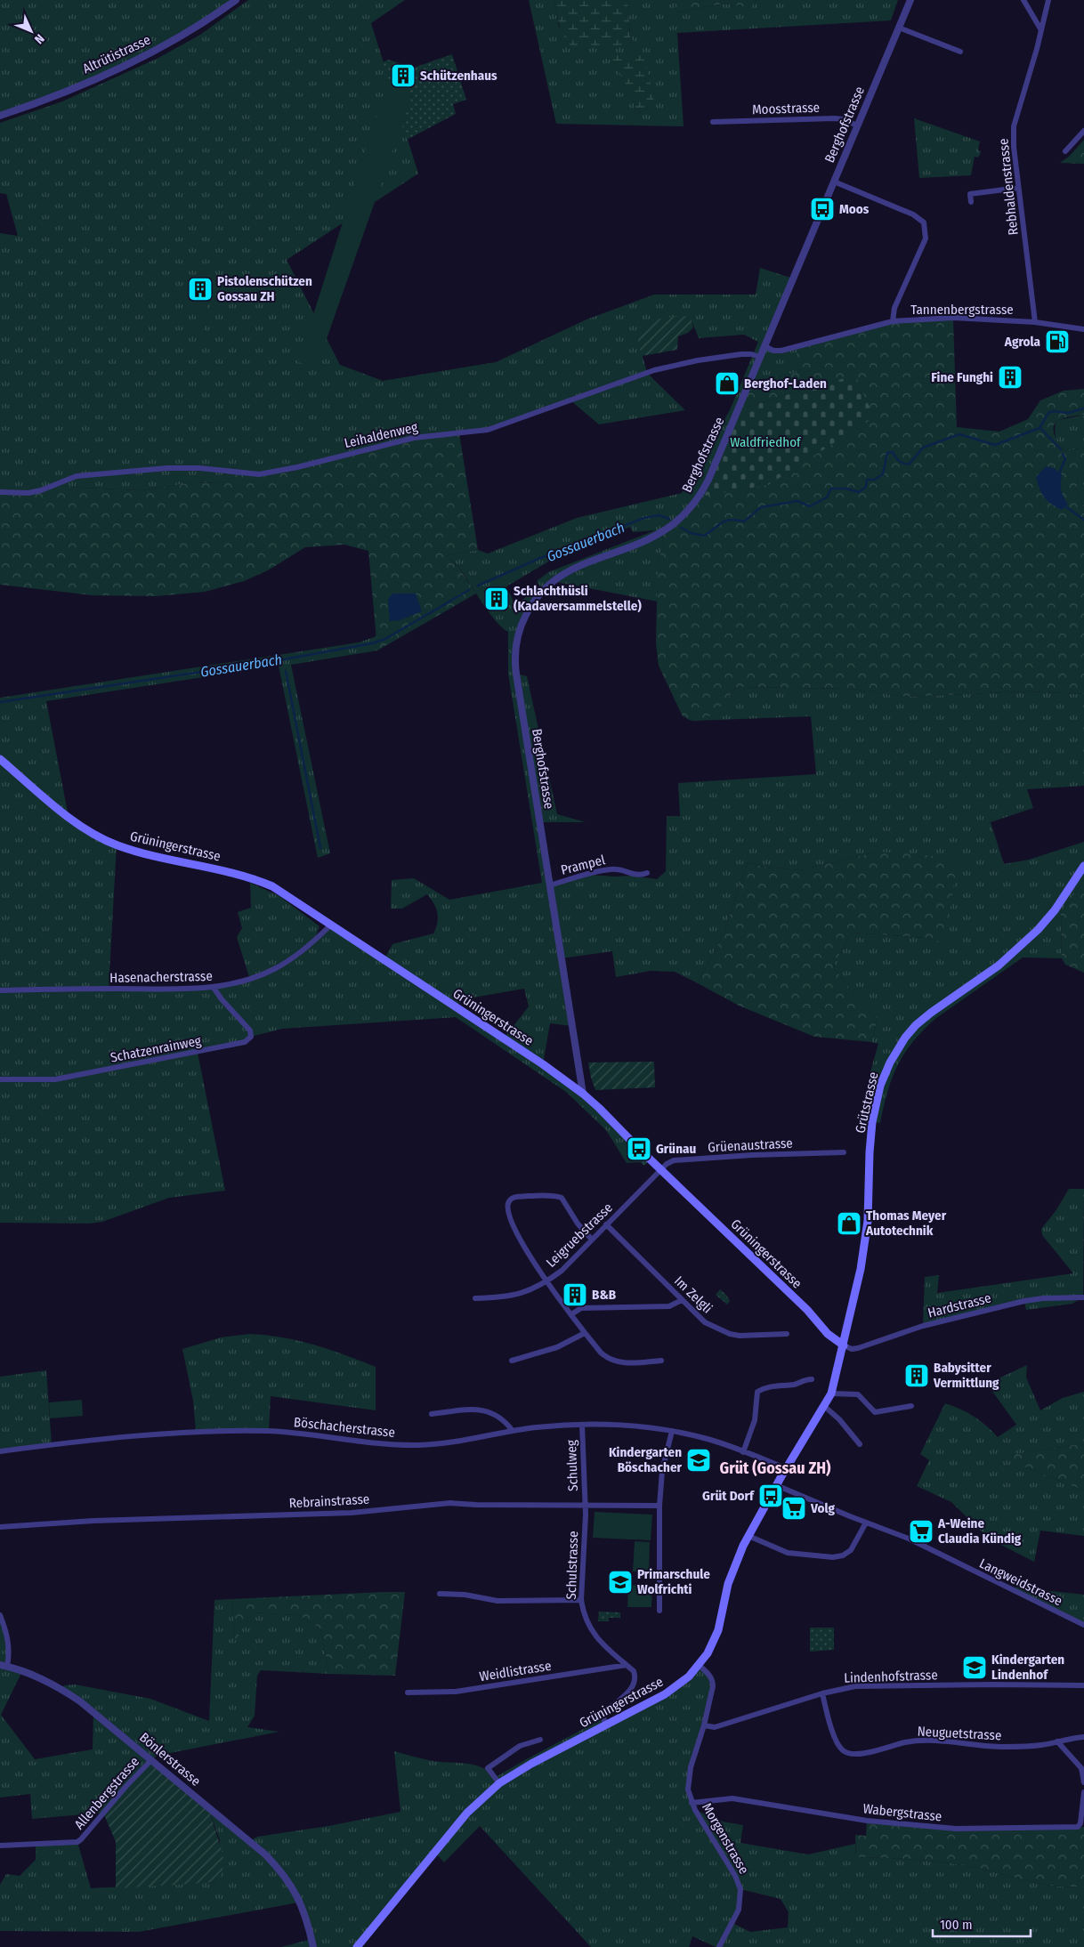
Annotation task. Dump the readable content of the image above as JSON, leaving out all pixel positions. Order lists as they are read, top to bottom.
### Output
{
  "streets": {
    "main road": ["Grüningerstrasse", "Grütstrasse"],
    "street": [
      "Altrütistrasse",
      "Moosstrasse",
      "Berghofstrasse",
      "Rebhaldenstrasse",
      "Tannenbergstrasse",
      "Leihaldenweg",
      "Prampel",
      "Hasenacherstrasse",
      "Schatzenrainweg",
      "Grüenaustrasse",
      "Leigruebstrasse",
      "Im Zelgli",
      "Hardstrasse",
      "Böschacherstrasse",
      "Schulweg",
      "Rebrainstrasse",
      "Schulstrasse",
      "Langweidstrasse",
      "Weidlistrasse",
      "Lindenhofstrasse",
      "Neuguetstrasse",
      "Bönlerstrasse",
      "Allenbergstrasse",
      "Wabergstrasse",
      "Morgenstrasse"
    ]
  },
  "crossings": [
    ["Moosstrasse", "Berghofstrasse"],
    ["Berghofstrasse", "Tannenbergstrasse"],
    ["Berghofstrasse", "Leihaldenweg"],
    ["Berghofstrasse", "Grüningerstrasse"],
    ["Berghofstrasse", "Prampel"],
    ["Rebhaldenstrasse", "Tannenbergstrasse"],
    ["Grüningerstrasse", "Hasenacherstrasse"],
    ["Grüningerstrasse", "Grütstrasse"],
    ["Grüningerstrasse", "Grüenaustrasse"],
    ["Grüningerstrasse", "Leigruebstrasse"],
    ["Grüningerstrasse", "Hardstrasse"],
    ["Grüningerstrasse", "Böschacherstrasse"],
    ["Grüningerstrasse", "Schulstrasse"],
    ["Grüningerstrasse", "Langweidstrasse"],
    ["Grüningerstrasse", "Morgenstrasse"],
    ["Hasenacherstrasse", "Schatzenrainweg"],
    ["Grütstrasse", "Hardstrasse"],
    ["Grüenaustrasse", "Leigruebstrasse"],
    ["Leigruebstrasse", "Im Zelgli"],
    ["Böschacherstrasse", "Schulweg"],
    ["Schulweg", "Rebrainstrasse"],
    ["Schulweg", "Schulstrasse"],
    ["Rebrainstrasse", "Schulstrasse"],
    ["Schulstrasse", "Weidlistrasse"],
    ["Lindenhofstrasse", "Neuguetstrasse"],
    ["Lindenhofstrasse", "Morgenstrasse"],
    ["Bönlerstrasse", "Allenbergstrasse"],
    ["Wabergstrasse", "Morgenstrasse"]
  ],
  "districts": ["Grüt (Gossau ZH)"],
  "water": ["Gossauerbach"],
  "parks": ["Waldfriedhof"],
  "places": {
    "building": [
      "Schützenhaus",
      "Pistolenschützen Gossau ZH",
      "Fine Funghi",
      "Schlachthüsli (Kadaversammelstelle)",
      "B&B",
      "Babysitter Vermittlung"
    ],
    "bus stop": ["Moos", "Grünau", "Grüt Dorf"],
    "fuel station": ["Agrola"],
    "shop": ["Berghof-Laden", "Thomas Meyer Autotechnik"],
    "school or university": ["Kindergarten Böschacher", "Primarschule Wolfrichti", "Kindergarten Lindenhof"],
    "supermarket": ["Volg", "A-Weine Claudia Kündig"]
  },
  "scale_bar": "100 m",
  "north": "bottom right"
}
